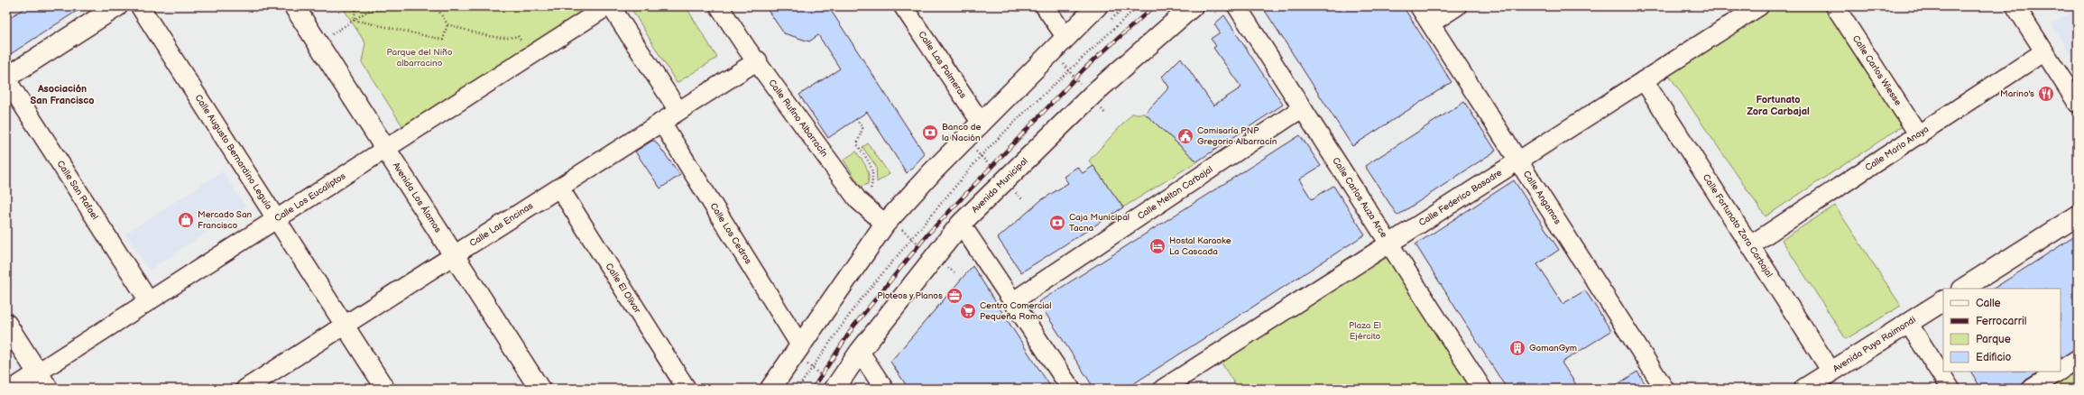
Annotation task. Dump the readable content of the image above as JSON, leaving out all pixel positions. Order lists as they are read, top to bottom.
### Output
{
  "streets": {
    "main road": ["Avenida Municipal", "Avenida Los Álamos", "Avenida Puya Raimondi"],
    "street": [
      "Calle Las Palmeras",
      "Calle Carlos Wiesse",
      "Calle Rufino Albarracín",
      "Calle Mario Anaya",
      "Calle Augusto Bernardino Leguía",
      "Calle San Rafael",
      "Calle Melton Carbajal",
      "Calle Los Eucaliptos",
      "Calle Carlos Auza Arce",
      "Calle Federico Basadre",
      "Calle Angamos",
      "Calle Las Encinas",
      "Calle Fortunato Zora Carbajal",
      "Calle Los Cedros",
      "Calle El Olivar"
    ]
  },
  "crossings": [
    ["Calle Carlos Wiesse", "Calle Mario Anaya"],
    ["Calle Rufino Albarracín", "Calle Las Encinas"],
    ["Calle Mario Anaya", "Calle Fortunato Zora Carbajal"],
    ["Calle Augusto Bernardino Leguía", "Calle Los Eucaliptos"],
    ["Calle Augusto Bernardino Leguía", "Calle Las Encinas"],
    ["Calle San Rafael", "Calle Los Eucaliptos"],
    ["Calle Melton Carbajal", "Calle Carlos Auza Arce"],
    ["Calle Los Eucaliptos", "Avenida Los Álamos"],
    ["Avenida Los Álamos", "Calle Las Encinas"],
    ["Calle Carlos Auza Arce", "Calle Federico Basadre"],
    ["Calle Federico Basadre", "Calle Angamos"],
    ["Calle Federico Basadre", "Calle Fortunato Zora Carbajal"],
    ["Calle Las Encinas", "Calle Los Cedros"],
    ["Calle Las Encinas", "Calle El Olivar"],
    ["Calle Fortunato Zora Carbajal", "Avenida Puya Raimondi"]
  ],
  "districts": ["Asociación San Francisco", "Fortunato Zora Carbajal"],
  "parks": ["Parque del Niño albarracino", "Plaza El Ejército"],
  "places": {
    "restaurant": ["Marino's"],
    "bank": ["Banco de la Nación", "Caja Municipal Tacna"],
    "public building": ["Comisaría PNP Gregorio Albarracín"],
    "shop": ["Mercado San Francisco"],
    "hotel": ["Hostal Karaoke La Cascada"],
    "office": ["Ploteos y Planos"],
    "supermarket": ["Centro Comercial Pequeña Roma"],
    "building": ["GamanGym"]
  },
  "legend": [
    "Calle",
    "Ferrocarril",
    "Parque",
    "Edificio"
  ]
}
